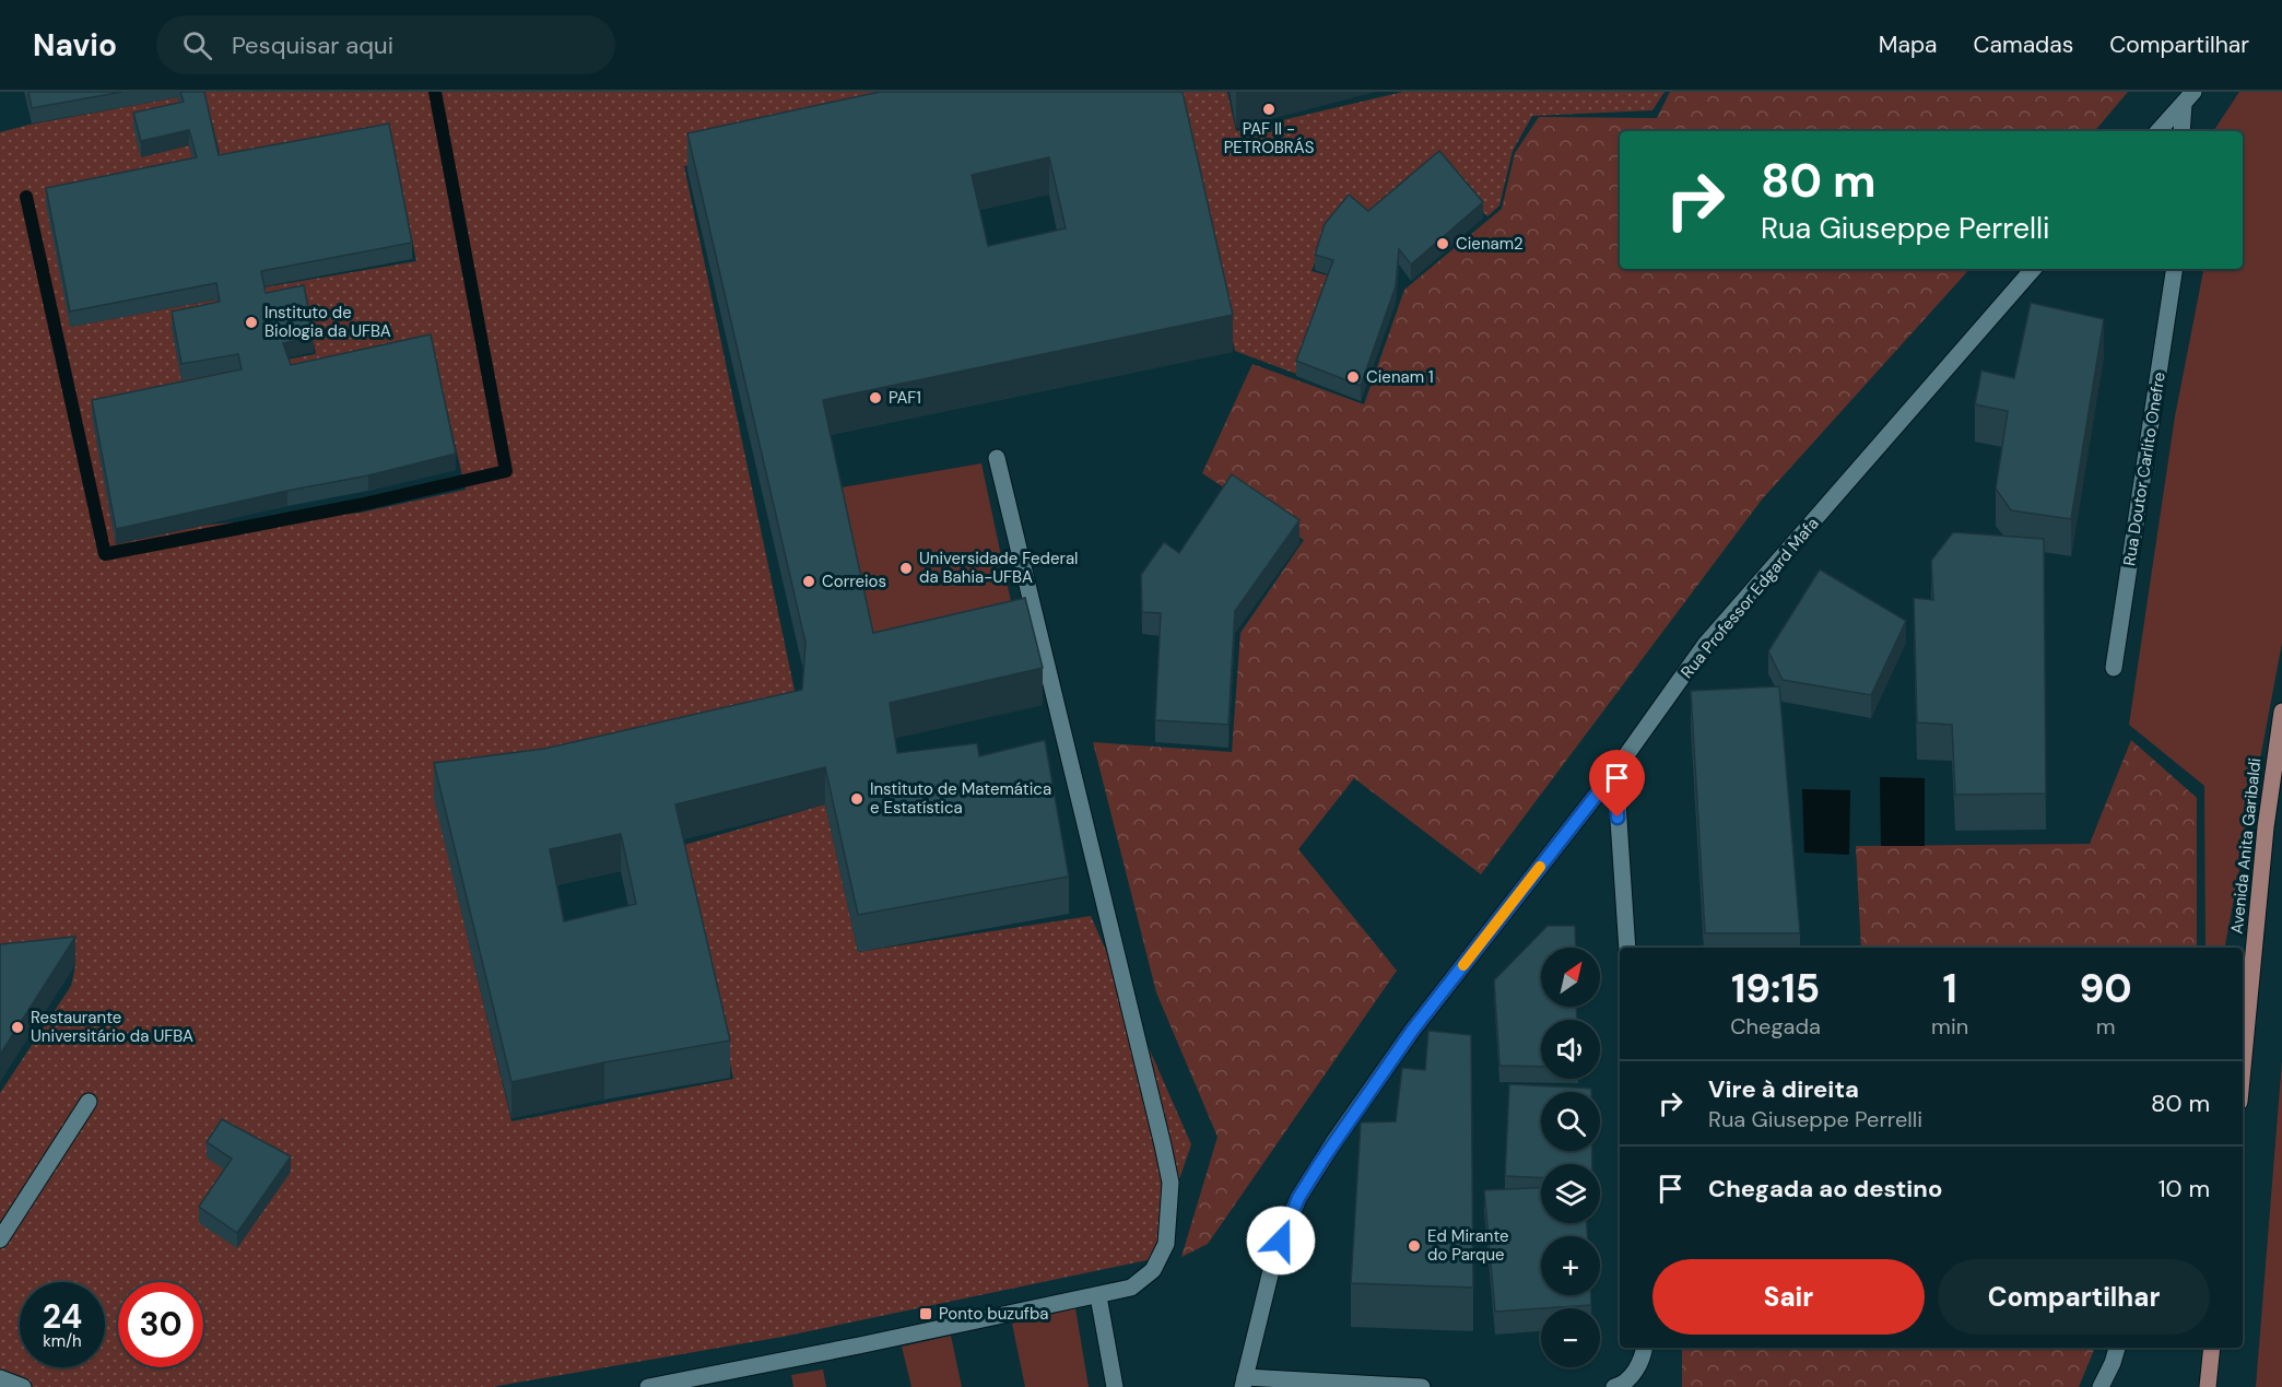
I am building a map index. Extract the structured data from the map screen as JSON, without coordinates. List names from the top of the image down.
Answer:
{
  "streets": {
    "main road": ["Avenida Anita Garibaldi"],
    "street": ["Rua Doutor Carlito Onefre", "Rua Professor Edgard Mafa"]
  },
  "places": {
    "other": [
      "PAF II - PETROBRÁS",
      "Cienam2",
      "Instituto de Biologia da UFBA",
      "Cienam 1",
      "PAF1",
      "Universidade Federal da Bahia-UFBA",
      "Correios",
      "Instituto de Matemática e Estatística",
      "Restaurante Universitário da UFBA",
      "Ed Mirante do Parque"
    ],
    "transit": ["Ponto buzufba"]
  },
  "north": "top right",
  "page": {
    "header": "Navio",
    "search": "Pesquisar aqui",
    "nav": ["Mapa", "Camadas", "Compartilhar"],
    "turn": ["80 m", "Rua Giuseppe Perrelli"],
    "map_buttons": ["+", "−"],
    "eta": [
      "19:15",
      "Chegada",
      "1",
      "min",
      "90",
      "m"
    ],
    "list": [
      {
        "name": "Vire à direita",
        "note": "Rua Giuseppe Perrelli",
        "value": "80 m"
      },
      {
        "name": "Chegada ao destino",
        "value": "10 m"
      }
    ],
    "buttons": ["Sair", "Compartilhar"],
    "speed": "24 km/h",
    "limit": "30"
  }
}
